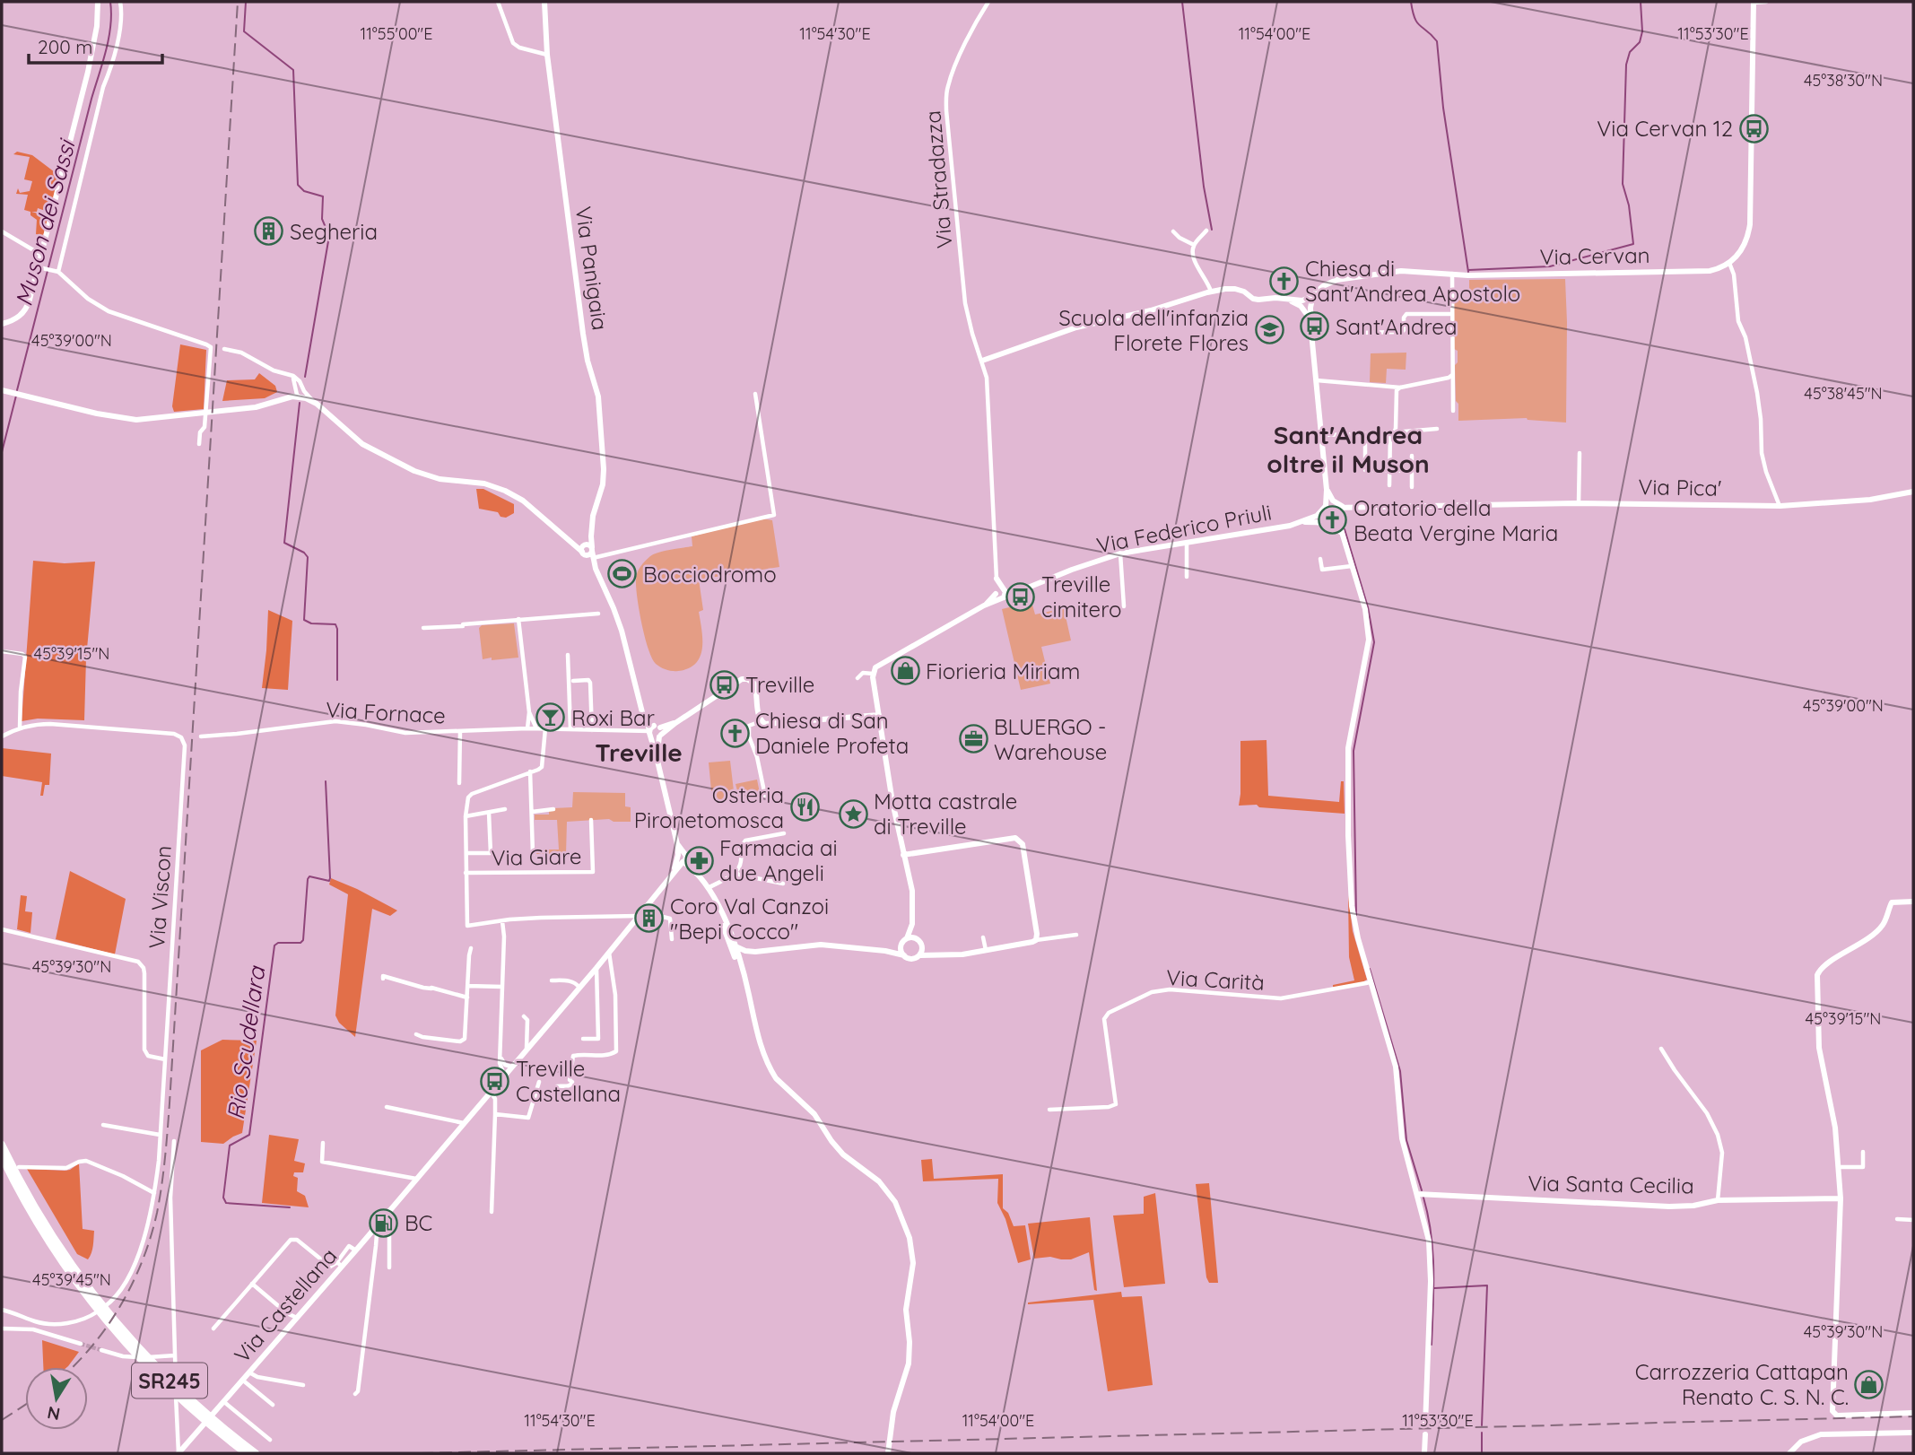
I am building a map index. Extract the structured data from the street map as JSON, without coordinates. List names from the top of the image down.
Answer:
{
  "streets": {
    "highway": ["SR245"],
    "street": [
      "Via Stradazza",
      "Via Cervan",
      "Via Panigaia",
      "Via Pica'",
      "Via Federico Priuli",
      "Via Fornace",
      "Via Giare",
      "Via Viscon",
      "Via Carità",
      "Via Santa Cecilia",
      "Via Castellana"
    ]
  },
  "crossings": [
    ["Via Pica'", "Via Federico Priuli"]
  ],
  "districts": ["Sant'Andrea oltre il Muson", "Treville"],
  "water": ["Muson dei Sassi", "Rio Scudellara"],
  "places": {
    "bus stop": [
      "Via Cervan 12",
      "Sant'Andrea",
      "Treville cimitero",
      "Treville",
      "Treville Castellana"
    ],
    "building": ["Segheria", "Coro Val Canzoi \"Bepi Cocco\""],
    "church": ["Chiesa di Sant'Andrea Apostolo", "Oratorio della Beata Vergine Maria", "Chiesa di San Daniele Profeta"],
    "school or university": ["Scuola dell'infanzia Florete Flores"],
    "sports": ["Bocciodromo"],
    "shop": ["Fiorieria Miriam", "Carrozzeria Cattapan Renato C. S. N. C."],
    "bar": ["Roxi Bar"],
    "office": ["BLUERGO - Warehouse"],
    "restaurant": ["Osteria Pironetomosca"],
    "place": ["Motta castrale di Treville"],
    "pharmacy": ["Farmacia ai due Angeli"],
    "fuel station": ["BC"]
  },
  "scale_bar": "200 m",
  "north": "bottom",
  "coordinates": [
    "11°55'00\"E",
    "11°54'00\"E",
    "11°53'30\"E",
    "11°54'30\"E",
    "45°38'30\"N",
    "45°39'00\"N",
    "45°38'45\"N",
    "45°39'15\"N",
    "45°39'30\"N",
    "45°39'45\"N"
  ]
}
